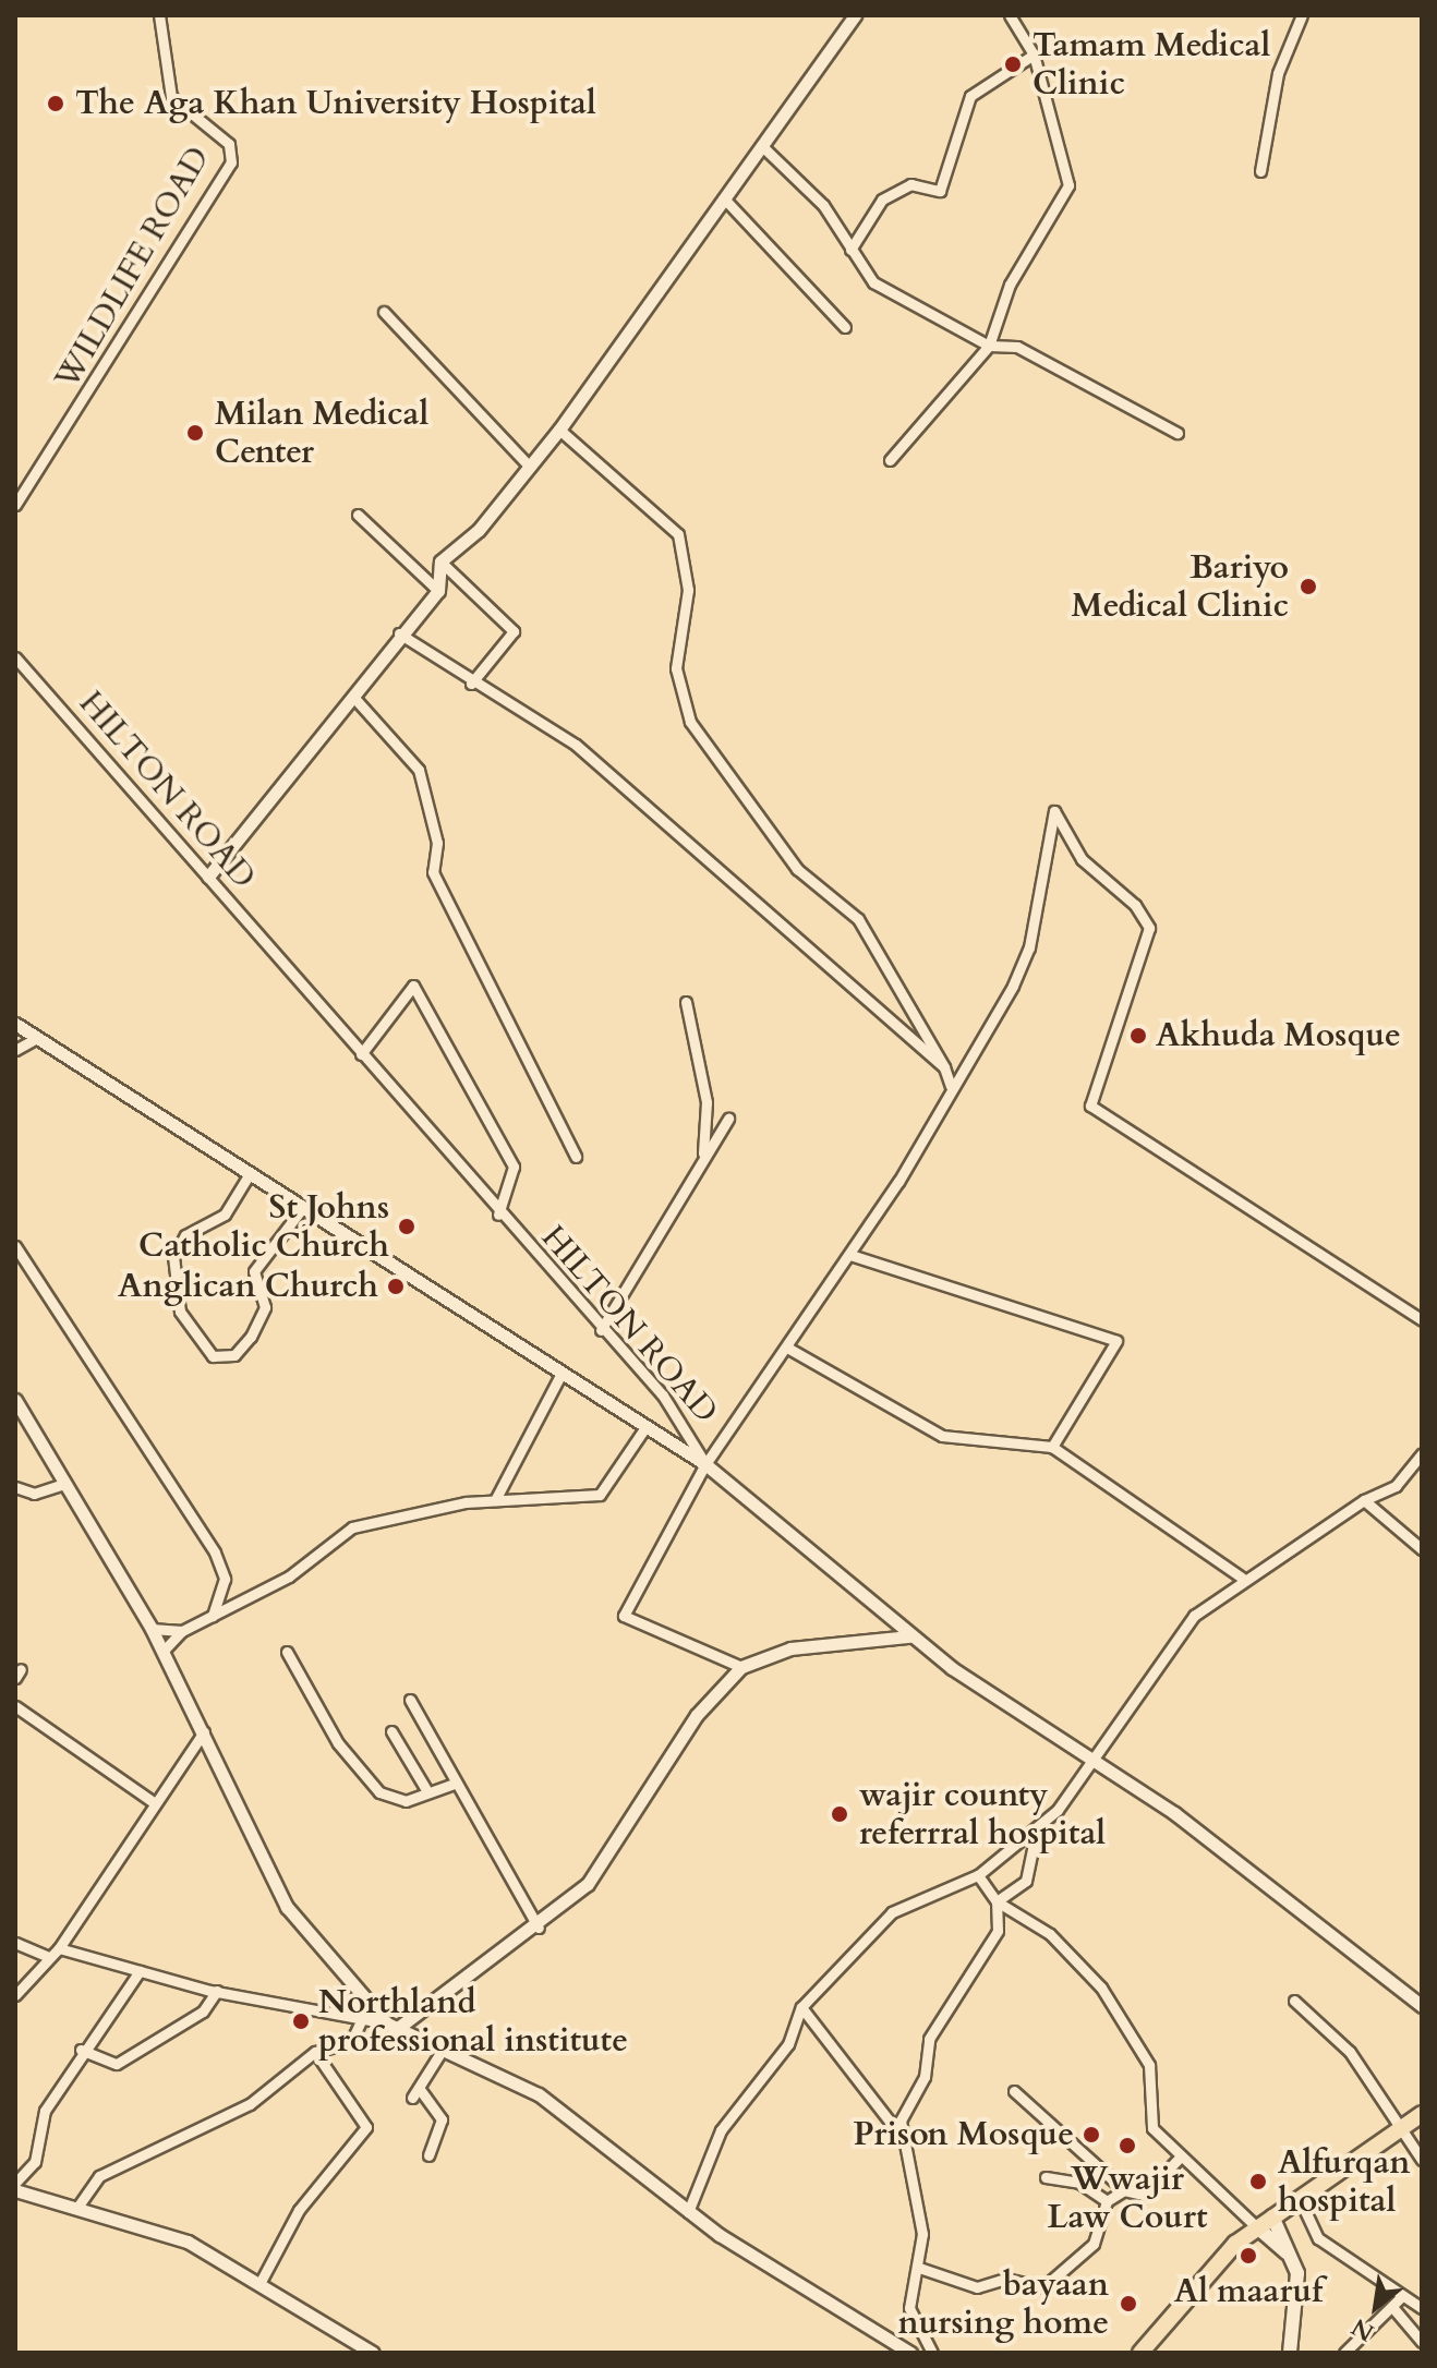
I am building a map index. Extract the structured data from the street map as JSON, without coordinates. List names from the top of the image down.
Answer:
{
  "streets": {
    "street": ["WILDLIFE ROAD", "HILTON ROAD"]
  },
  "places": [
    "Tamam Medical Clinic",
    "The Aga Khan University Hospital",
    "Milan Medical Center",
    "Bariyo Medical Clinic",
    "Akhuda Mosque",
    "St Johns Catholic Church",
    "Anglican Church",
    "wajir county referrral hospital",
    "Northland professional institute",
    "Prison Mosque",
    "Wwajir Law Court",
    "Alfurqan hospital",
    "Al maaruf",
    "bayaan nursing home"
  ],
  "north": "bottom left"
}
